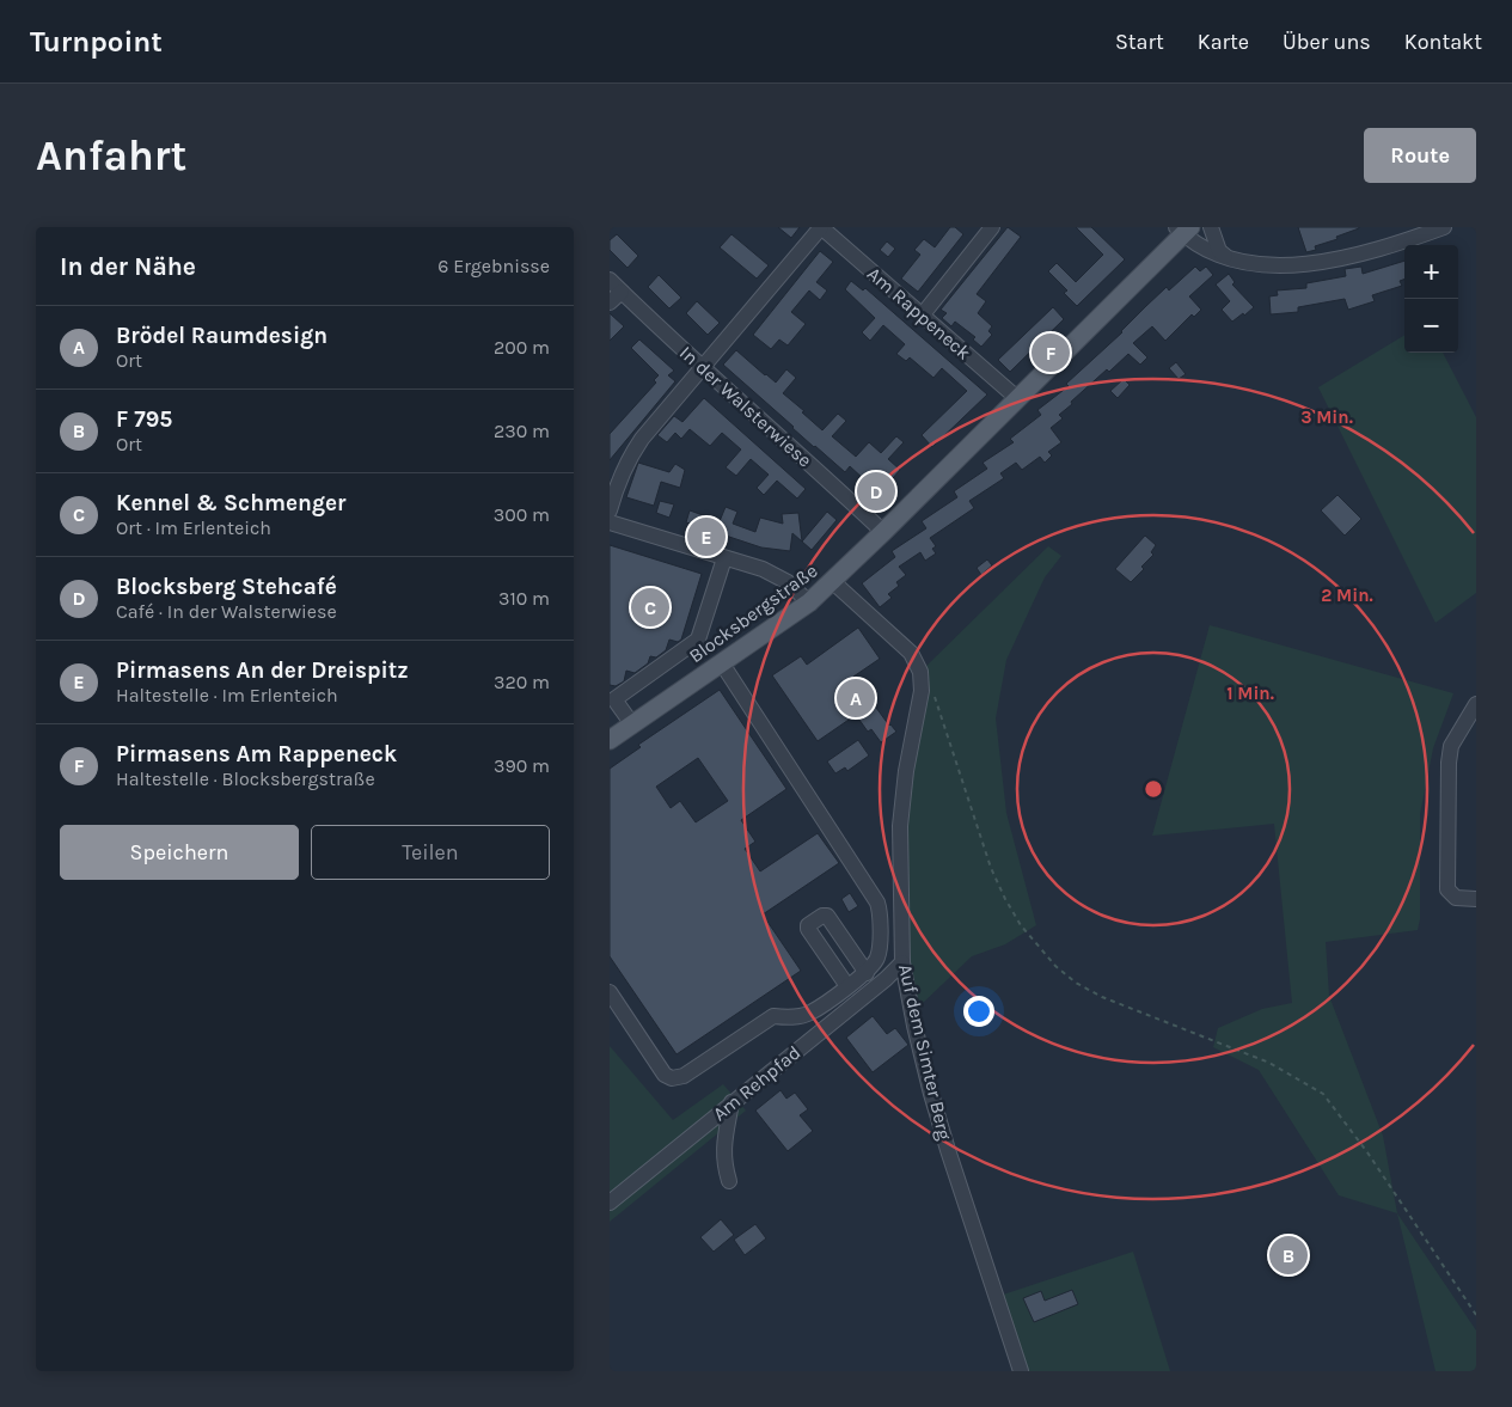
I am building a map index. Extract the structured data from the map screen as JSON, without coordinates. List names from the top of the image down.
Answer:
{
  "streets": {
    "main road": ["Blocksbergstraße"],
    "street": [
      "Am Rappeneck",
      "In der Walsterwiese",
      "Auf dem Simter Berg",
      "Am Rehpfad"
    ]
  },
  "crossings": [
    ["Am Rappeneck", "Blocksbergstraße"],
    ["In der Walsterwiese", "Blocksbergstraße"],
    ["Blocksbergstraße", "Auf dem Simter Berg"],
    ["Auf dem Simter Berg", "Am Rehpfad"]
  ],
  "page": {
    "header": "Turnpoint",
    "nav": [
      "Start",
      "Karte",
      "Über uns",
      "Kontakt"
    ],
    "buttons": [
      "Route",
      ["Speichern", "Teilen"]
    ],
    "title": "Anfahrt",
    "heading": ["In der Nähe", "6 Ergebnisse"],
    "map_buttons": ["+", "−"],
    "list": [
      {
        "mark": "A",
        "name": "Brödel Raumdesign",
        "note": "Ort",
        "value": "200 m"
      },
      {
        "mark": "B",
        "name": "F 795",
        "note": "Ort",
        "value": "230 m"
      },
      {
        "mark": "C",
        "name": "Kennel & Schmenger",
        "note": "Ort · Im Erlenteich",
        "value": "300 m"
      },
      {
        "mark": "D",
        "name": "Blocksberg Stehcafé",
        "note": "Café · In der Walsterwiese",
        "value": "310 m"
      },
      {
        "mark": "E",
        "name": "Pirmasens An der Dreispitz",
        "note": "Haltestelle · Im Erlenteich",
        "value": "320 m"
      },
      {
        "mark": "F",
        "name": "Pirmasens Am Rappeneck",
        "note": "Haltestelle · Blocksbergstraße",
        "value": "390 m"
      }
    ],
    "pins": [
      "F",
      "D",
      "E",
      "C",
      "A",
      "B"
    ]
  },
  "rings": ["3 Min.", "2 Min.", "1 Min."]
}
